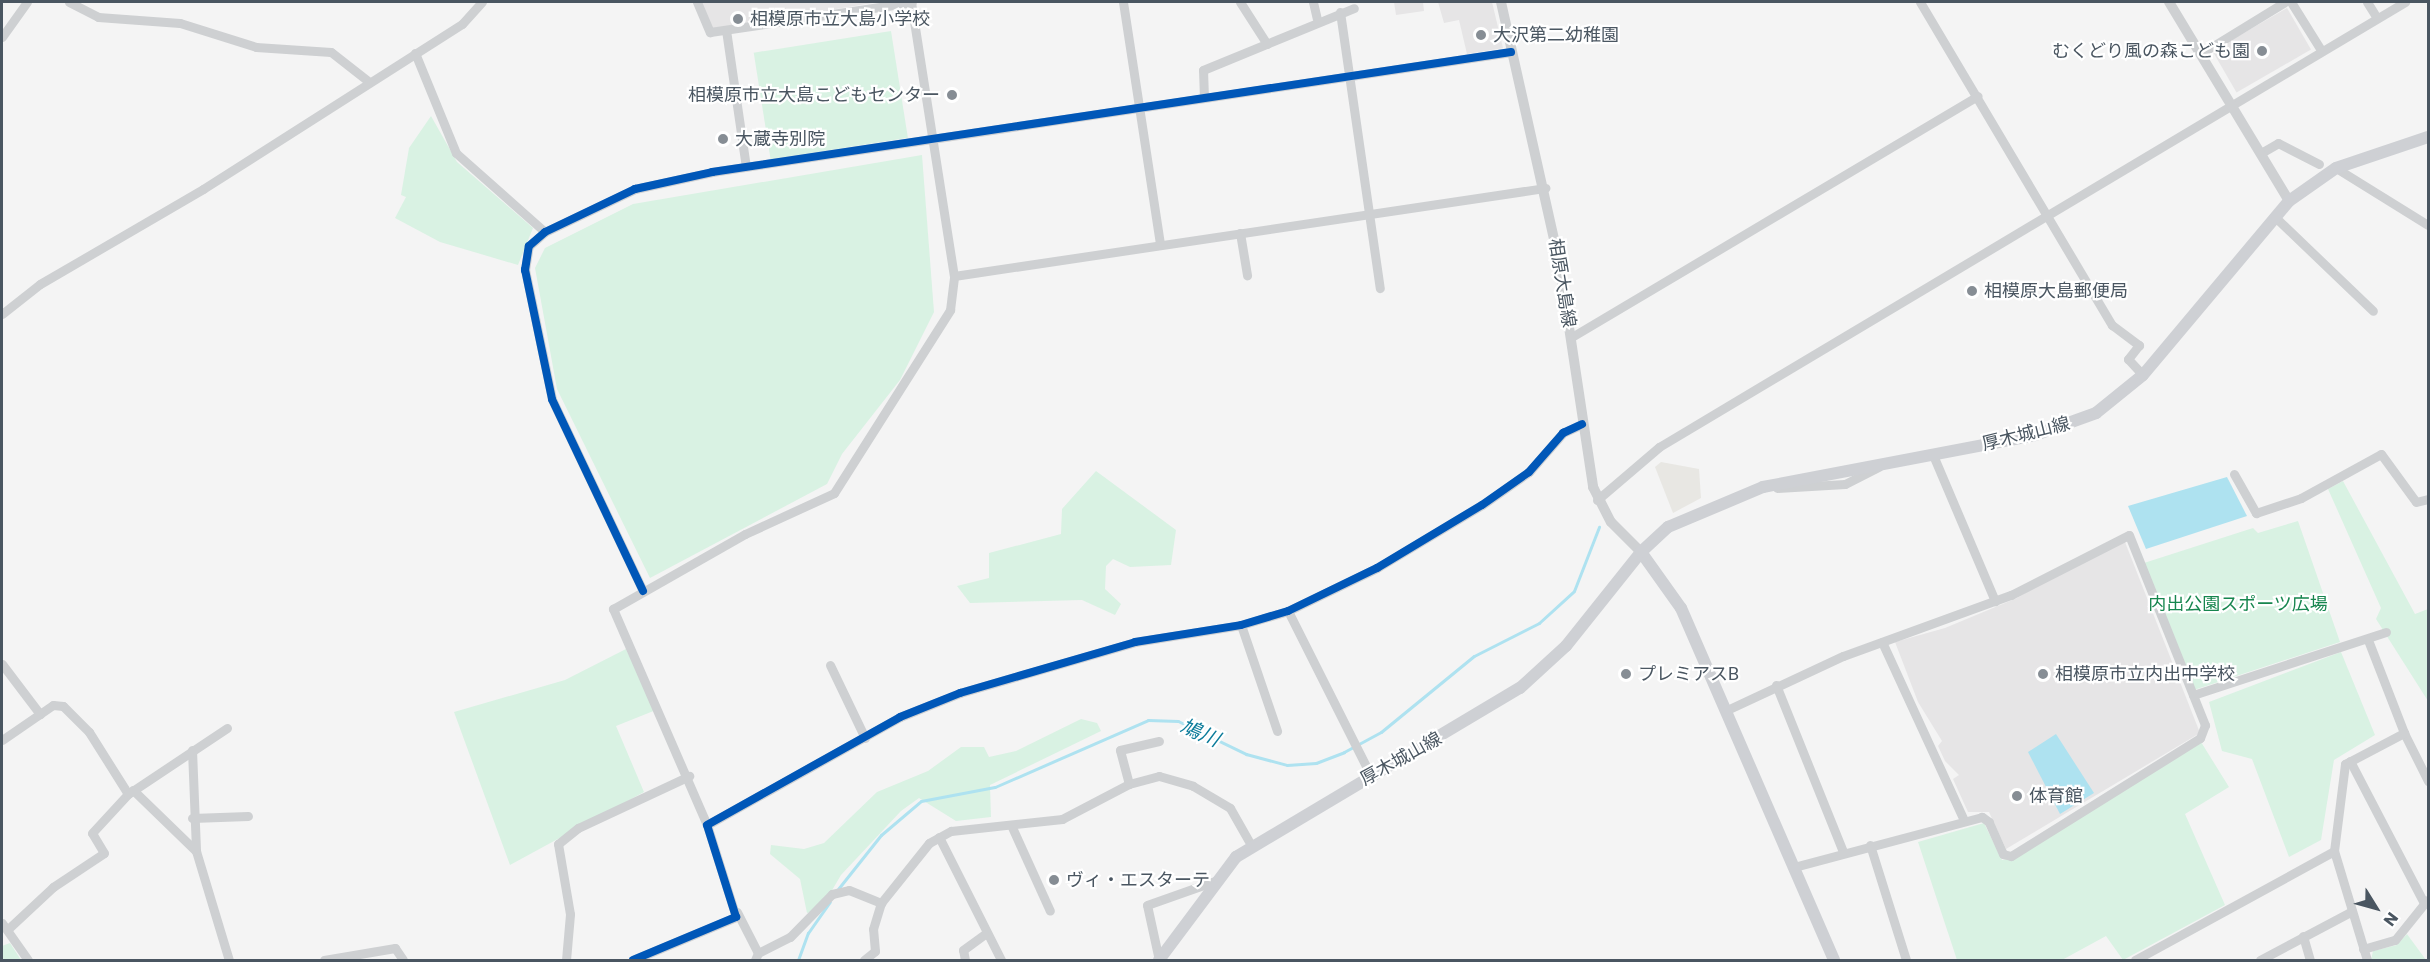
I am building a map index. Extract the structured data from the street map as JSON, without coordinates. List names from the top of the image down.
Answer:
{
  "streets": {
    "main road": ["厚木城山線"],
    "street": ["相原大島線"]
  },
  "crossings": [
    ["相原大島線", "厚木城山線"]
  ],
  "water": ["鳩川"],
  "parks": ["内出公園スポーツ広場"],
  "places": [
    "相模原市立大島小学校",
    "大沢第二幼稚園",
    "むくどり風の森こども園",
    "相模原市立大島こどもセンター",
    "大蔵寺別院",
    "相模原大島郵便局",
    "プレミアスB",
    "相模原市立内出中学校",
    "体育館",
    "ヴィ・エスターテ"
  ],
  "north": "bottom right"
}
